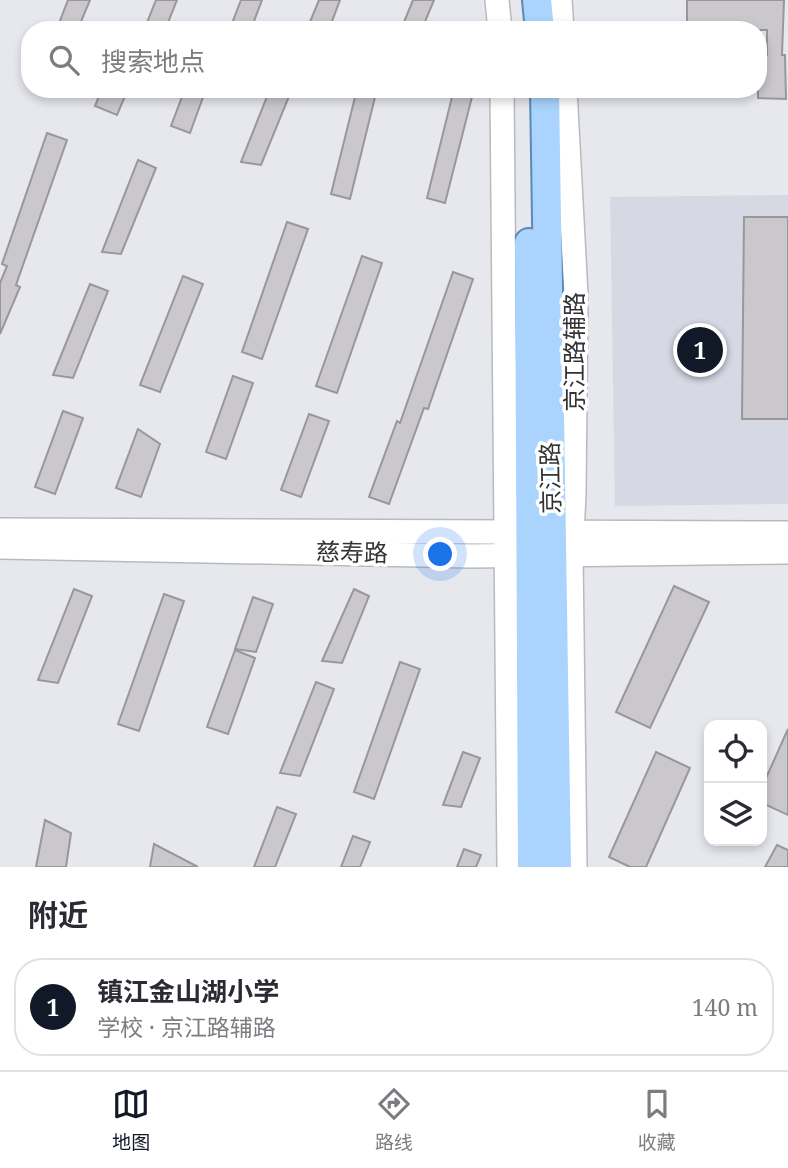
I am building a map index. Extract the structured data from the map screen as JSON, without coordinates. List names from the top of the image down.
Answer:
{
  "streets": {
    "main road": ["京江路"],
    "street": ["京江路辅路", "慈寿路"]
  },
  "crossings": [
    ["京江路辅路", "京江路"],
    ["京江路辅路", "慈寿路"],
    ["京江路", "慈寿路"]
  ],
  "page": {
    "search": "搜索地点",
    "pins": "1",
    "heading": "附近",
    "list": [
      {
        "mark": "1",
        "name": "镇江金山湖小学",
        "note": "学校 · 京江路辅路",
        "value": "140 m"
      }
    ],
    "nav": ["地图", "路线", "收藏"]
  }
}
